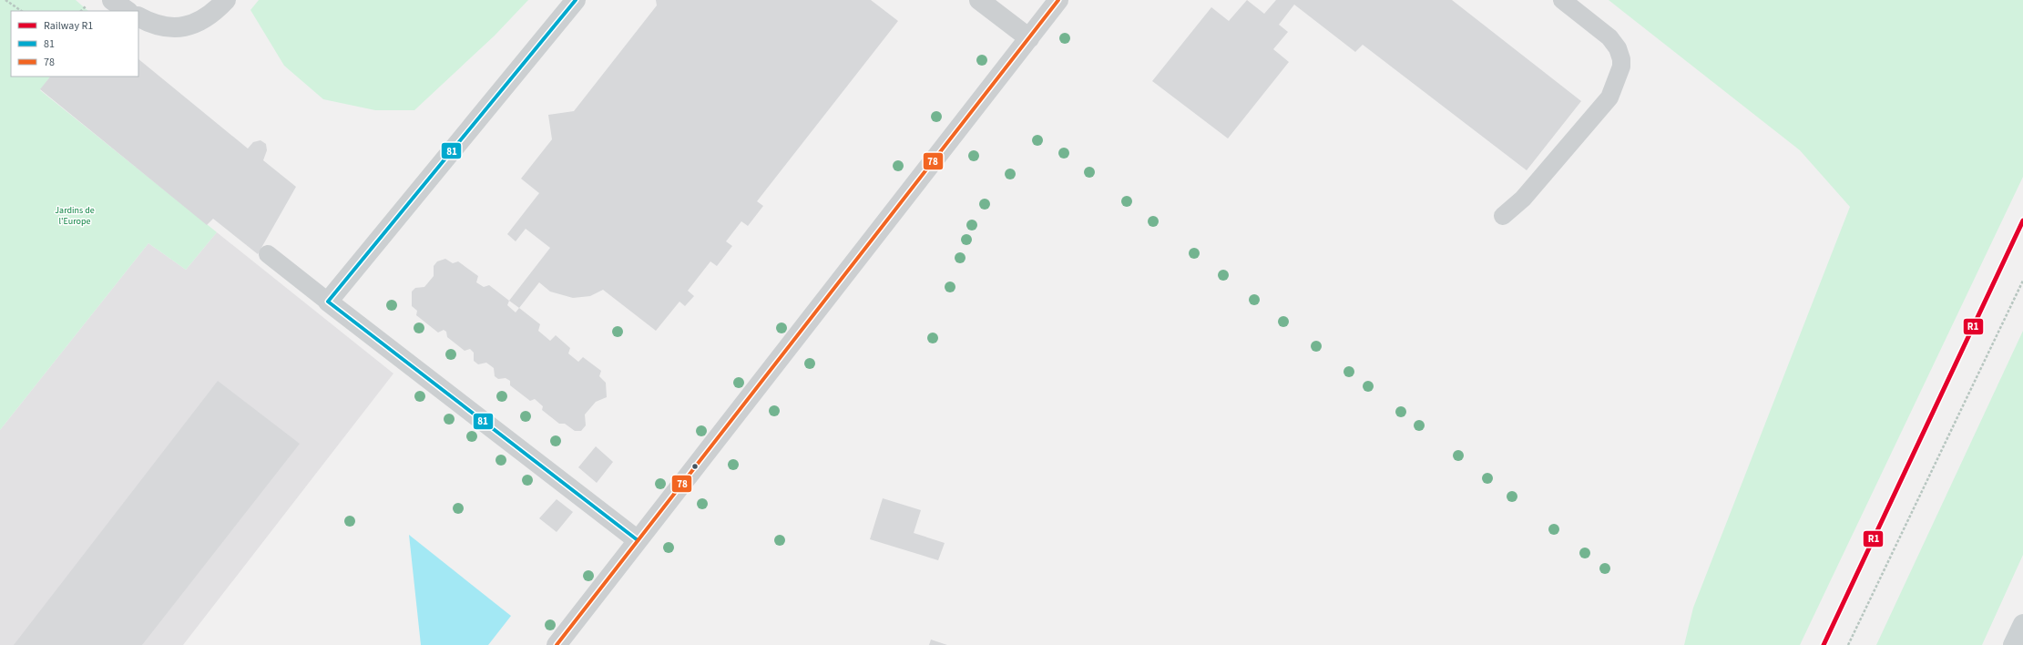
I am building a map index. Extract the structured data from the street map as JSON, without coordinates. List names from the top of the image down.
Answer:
{
  "parks": ["Jardins de l'Europe"],
  "lines": ["transit line 81", "transit line 78", "rail line R1"],
  "legend": ["Railway R1", "81", "78"]
}
